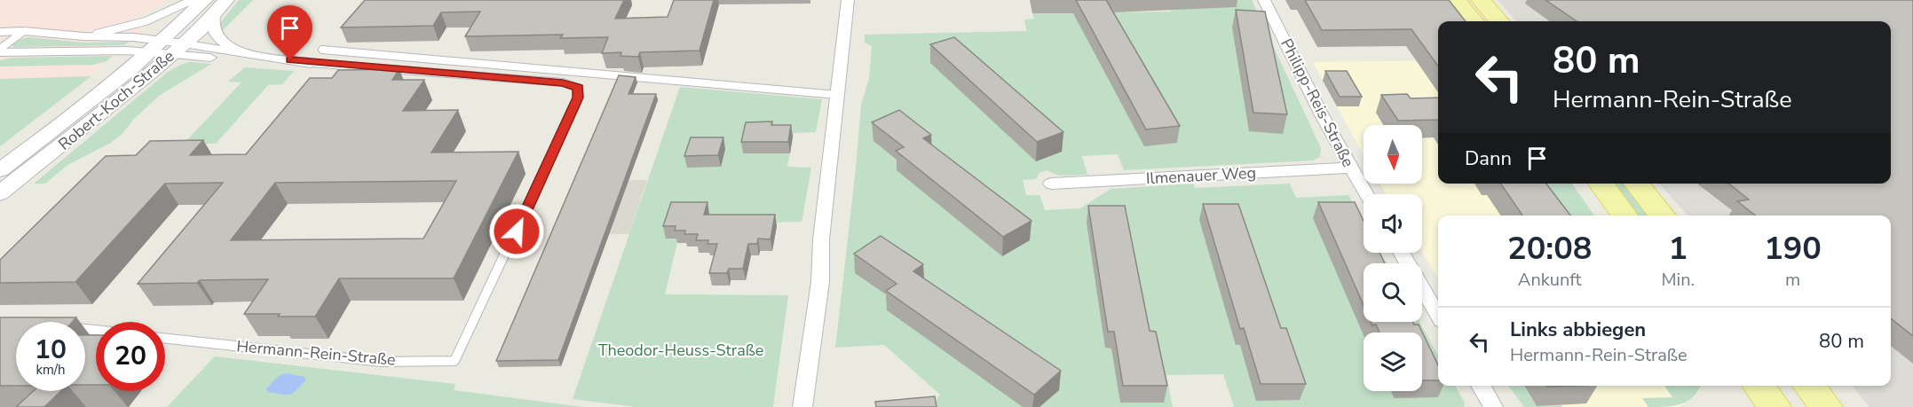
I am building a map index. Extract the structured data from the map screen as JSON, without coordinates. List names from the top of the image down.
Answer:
{
  "streets": {
    "street": [
      "Robert-Koch-Straße",
      "Philipp-Reis-Straße",
      "Ilmenauer Weg",
      "Hermann-Rein-Straße"
    ]
  },
  "crossings": [
    ["Robert-Koch-Straße", "Hermann-Rein-Straße"],
    ["Philipp-Reis-Straße", "Ilmenauer Weg"]
  ],
  "parks": ["Theodor-Heuss-Straße"],
  "north": "bottom",
  "page": {
    "turn": ["80 m", "Hermann-Rein-Straße"],
    "then": "Dann",
    "eta": [
      "20:08",
      "Ankunft",
      "1",
      "Min.",
      "190",
      "m"
    ],
    "list": [
      {
        "name": "Links abbiegen",
        "note": "Hermann-Rein-Straße",
        "value": "80 m"
      }
    ],
    "speed": "10 km/h",
    "limit": "20"
  }
}
